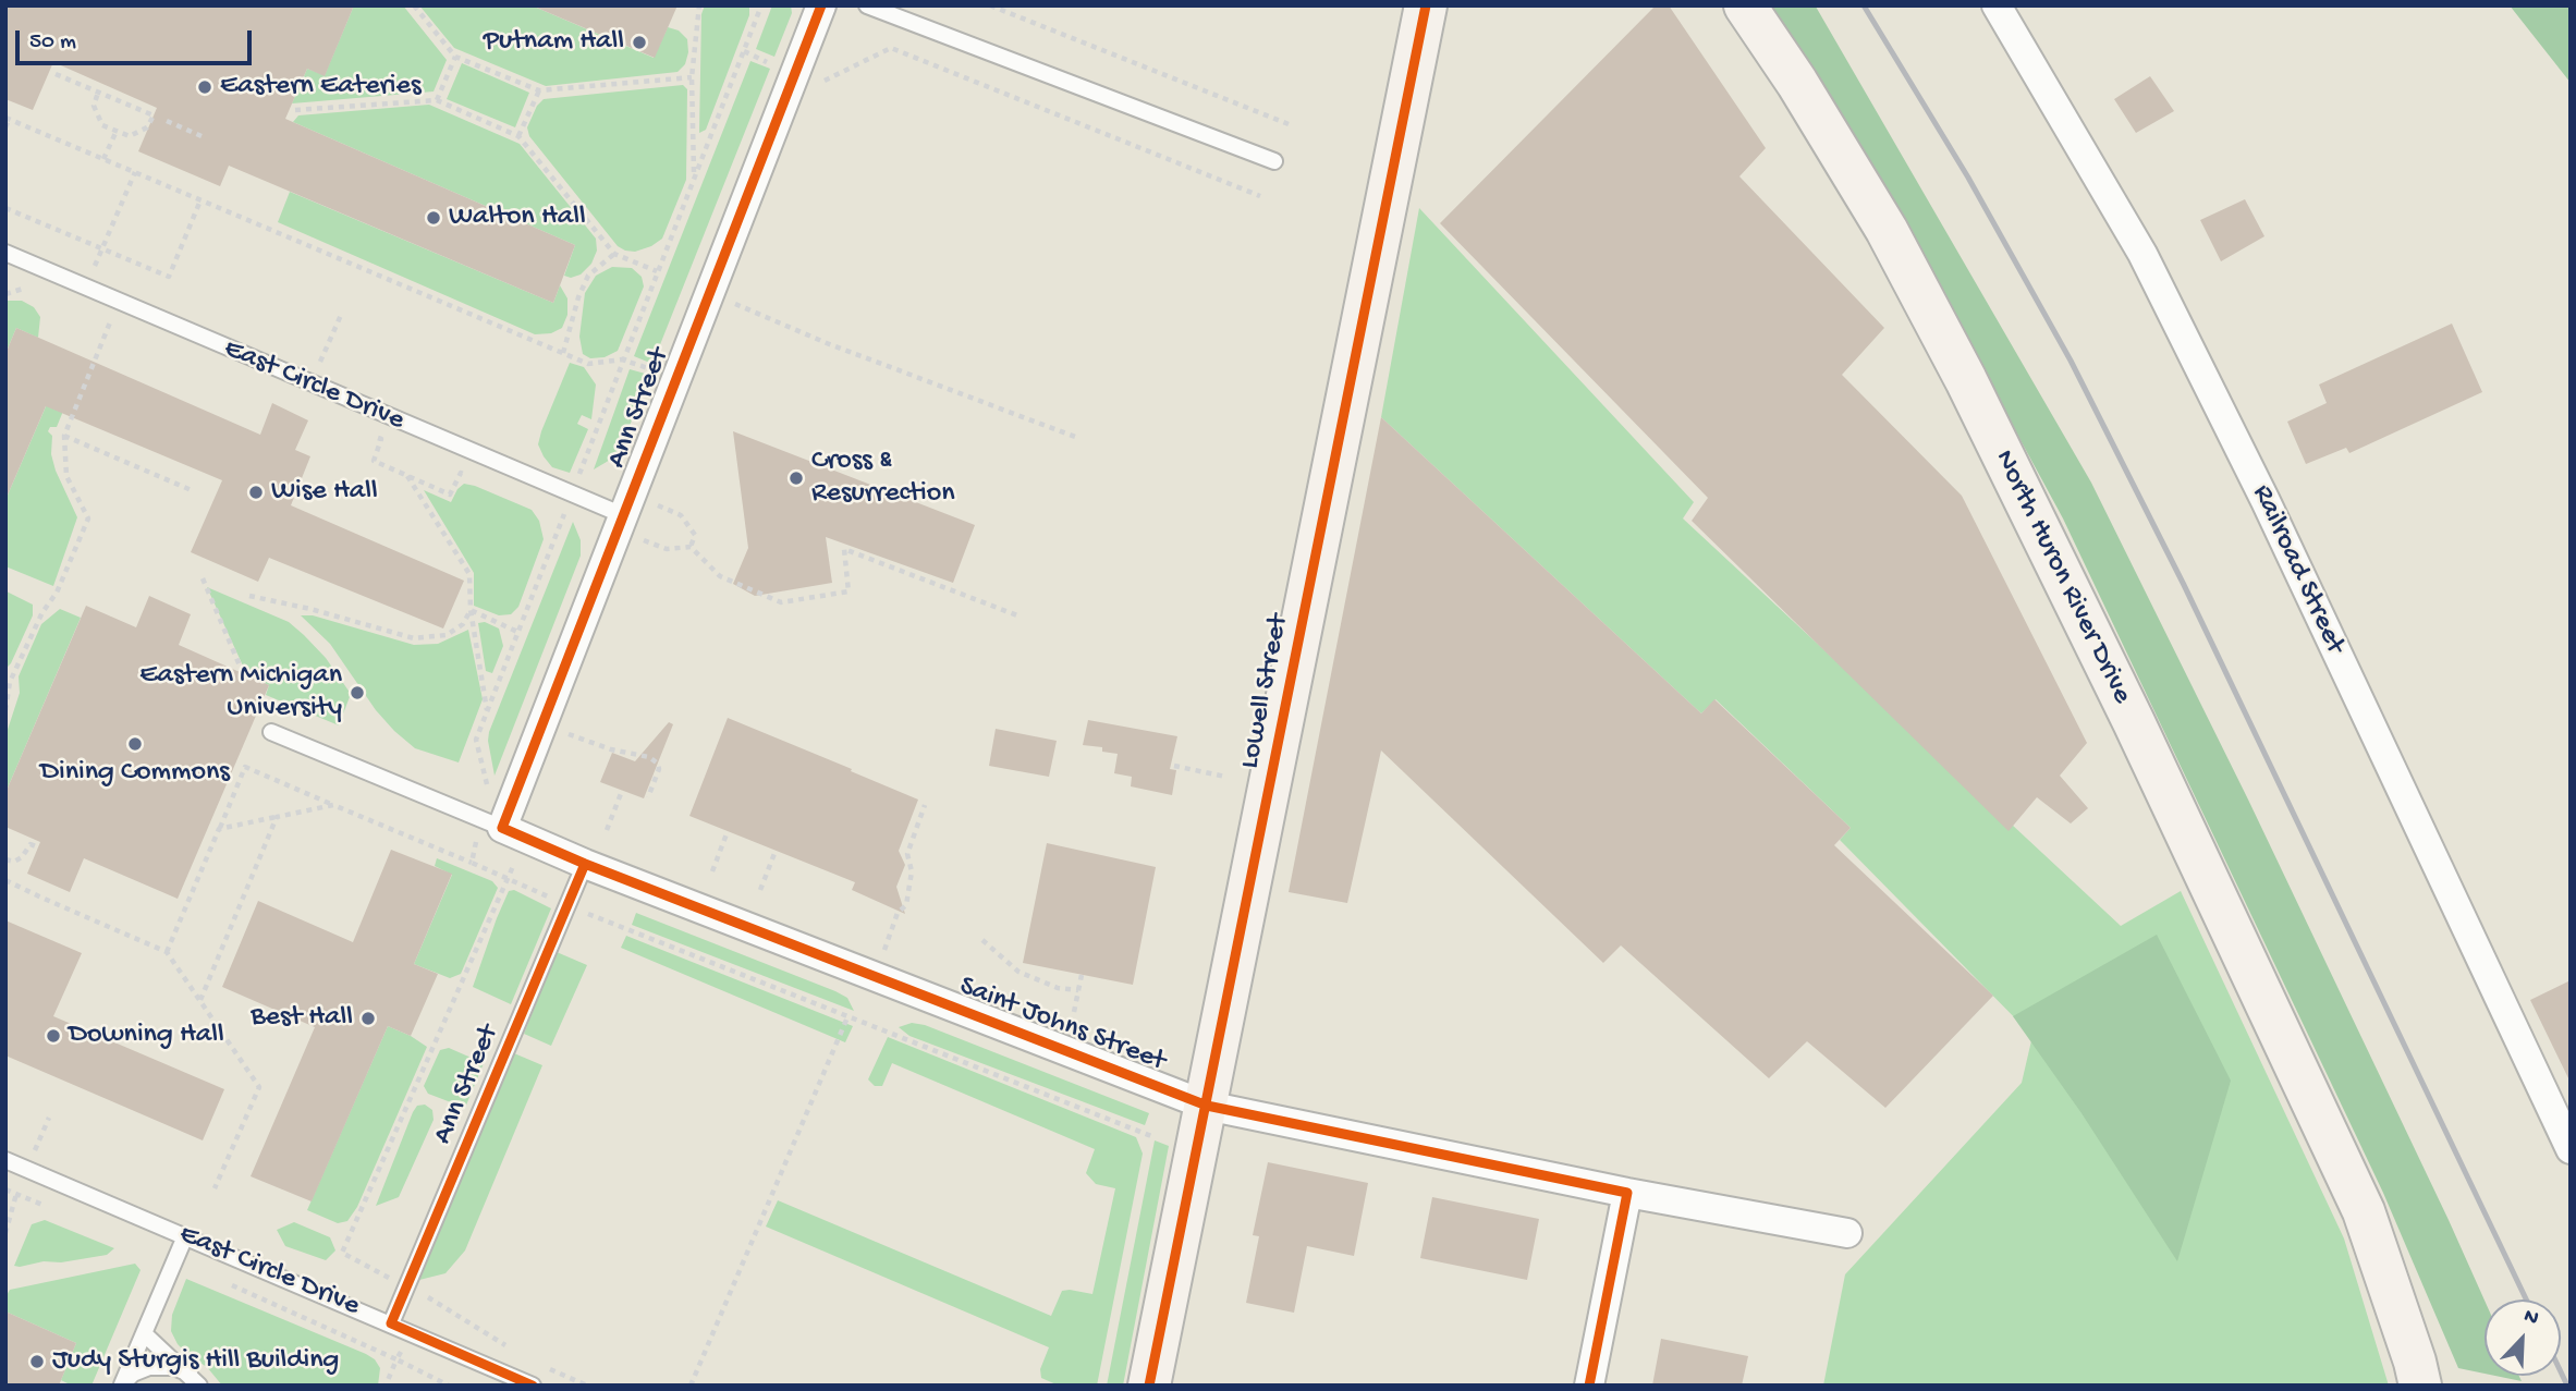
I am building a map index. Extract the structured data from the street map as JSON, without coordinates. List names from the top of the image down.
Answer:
{
  "streets": {
    "main road": ["North Huron River Drive", "Lowell Street"],
    "street": ["Ann Street", "Railroad Street", "Saint Johns Street"],
    "lane": ["East Circle Drive"]
  },
  "crossings": [
    ["East Circle Drive", "Ann Street"],
    ["Ann Street", "Saint Johns Street"],
    ["Lowell Street", "Saint Johns Street"]
  ],
  "places": [
    "Putnam Hall",
    "Eastern Eateries",
    "Walton Hall",
    "Cross & Resurrection",
    "Wise Hall",
    "Eastern Michigan University",
    "Dining Commons",
    "Best Hall",
    "Downing Hall",
    "Judy Sturgis Hill Building"
  ],
  "scale_bar": "50 m",
  "north": "top right"
}
